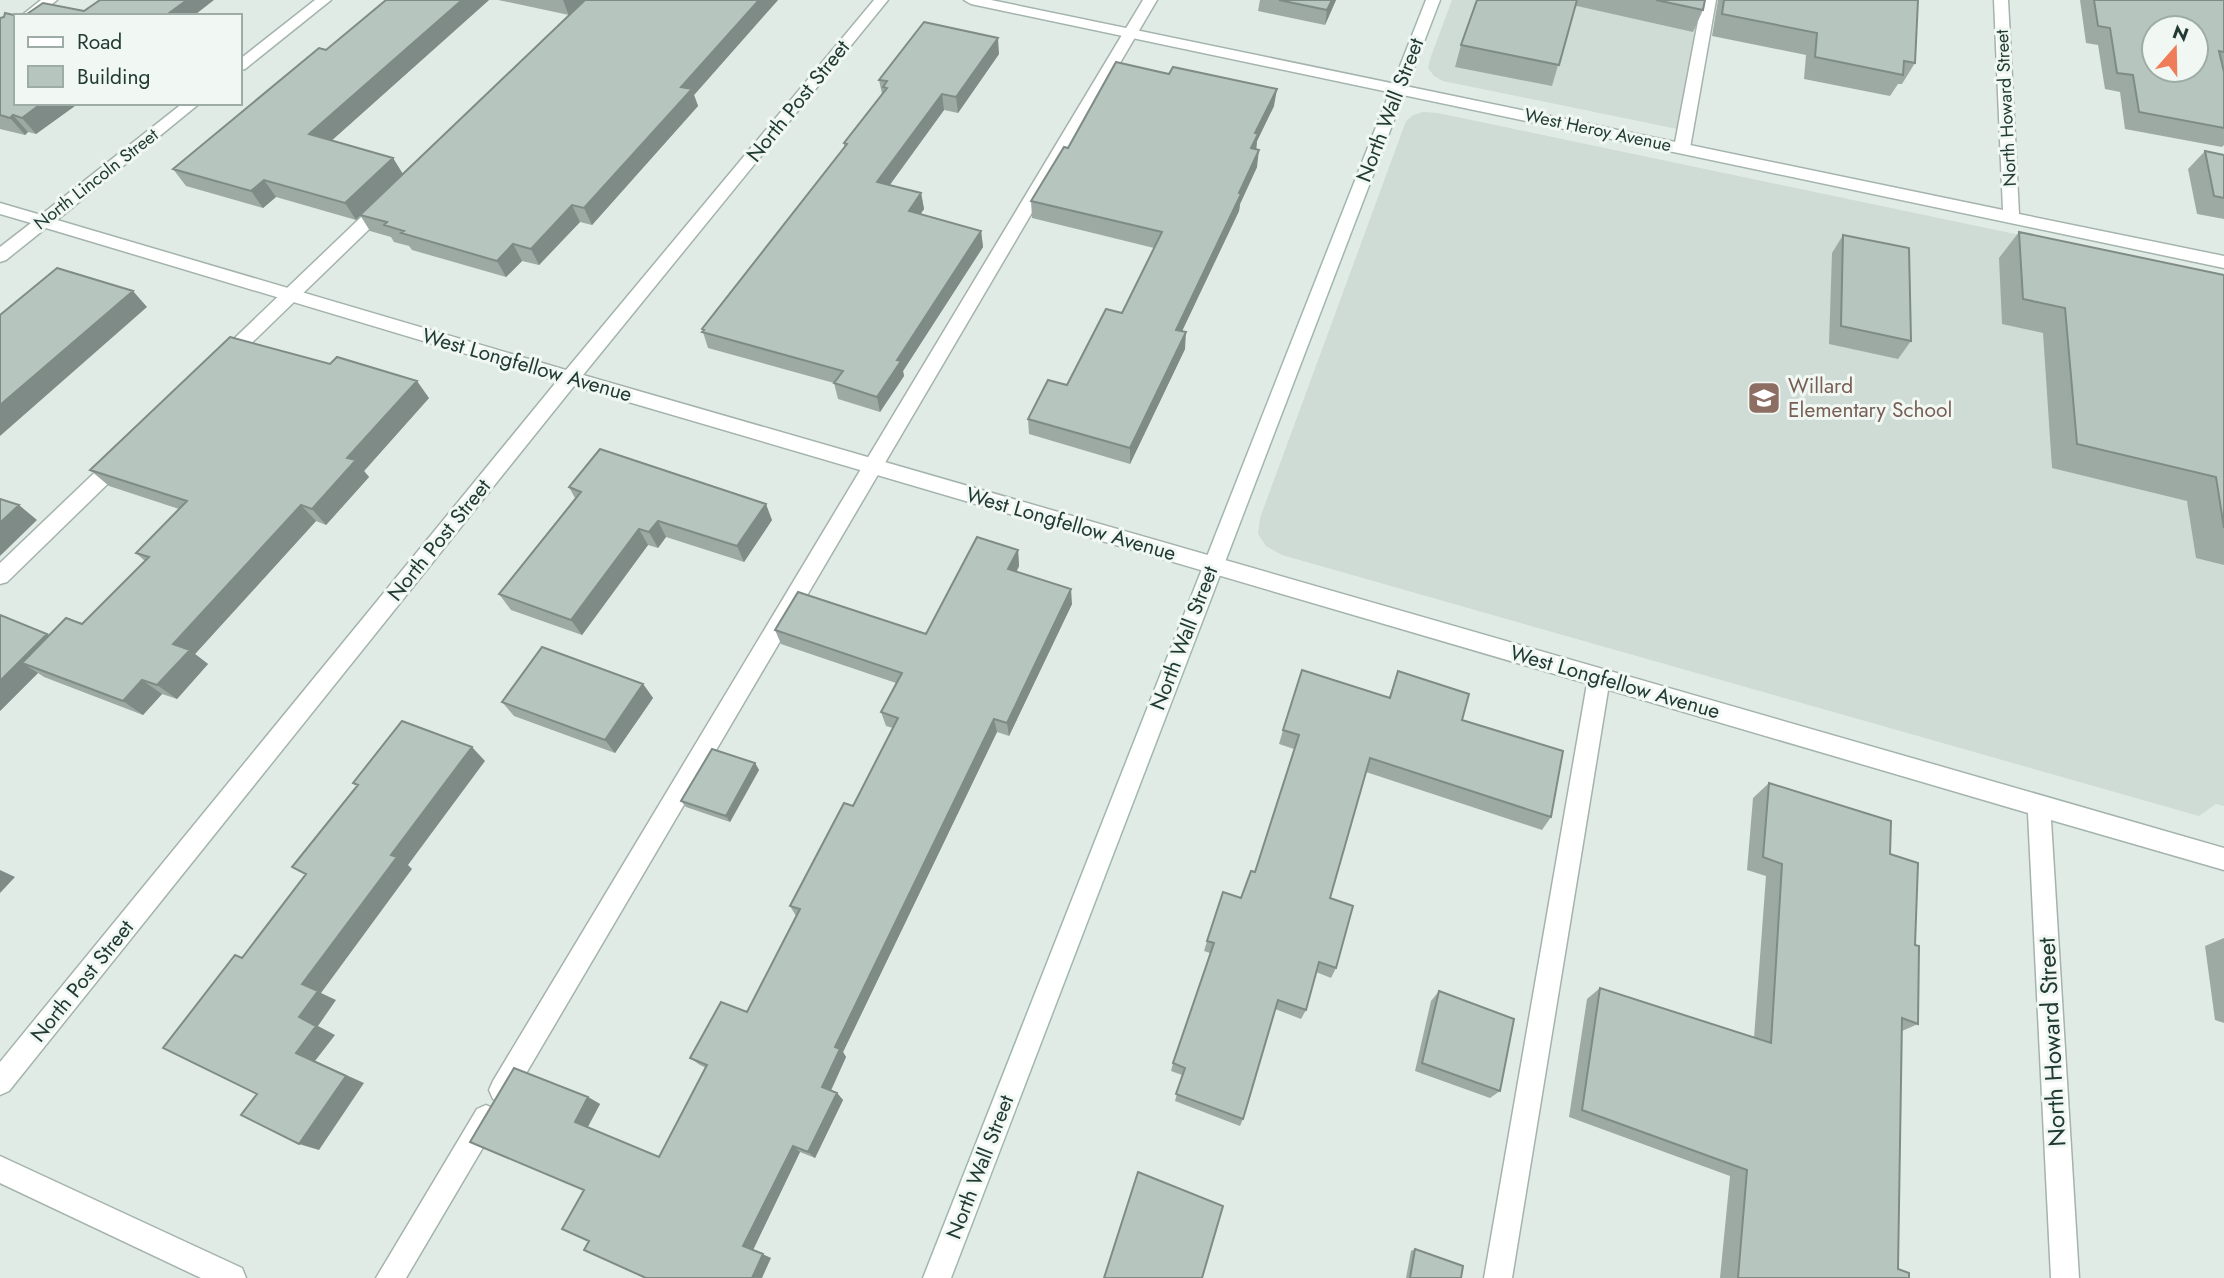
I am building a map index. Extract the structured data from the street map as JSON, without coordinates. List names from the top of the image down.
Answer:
{
  "streets": {
    "street": [
      "North Post Street",
      "North Howard Street",
      "North Wall Street",
      "West Heroy Avenue",
      "North Lincoln Street",
      "West Longfellow Avenue"
    ]
  },
  "crossings": [
    ["North Post Street", "West Longfellow Avenue"],
    ["North Howard Street", "West Heroy Avenue"],
    ["North Howard Street", "West Longfellow Avenue"],
    ["North Wall Street", "West Heroy Avenue"],
    ["North Wall Street", "West Longfellow Avenue"],
    ["North Lincoln Street", "West Longfellow Avenue"]
  ],
  "places": {
    "school or university": ["Willard Elementary School"]
  },
  "legend": ["Road", "Building"],
  "north": "top"
}
